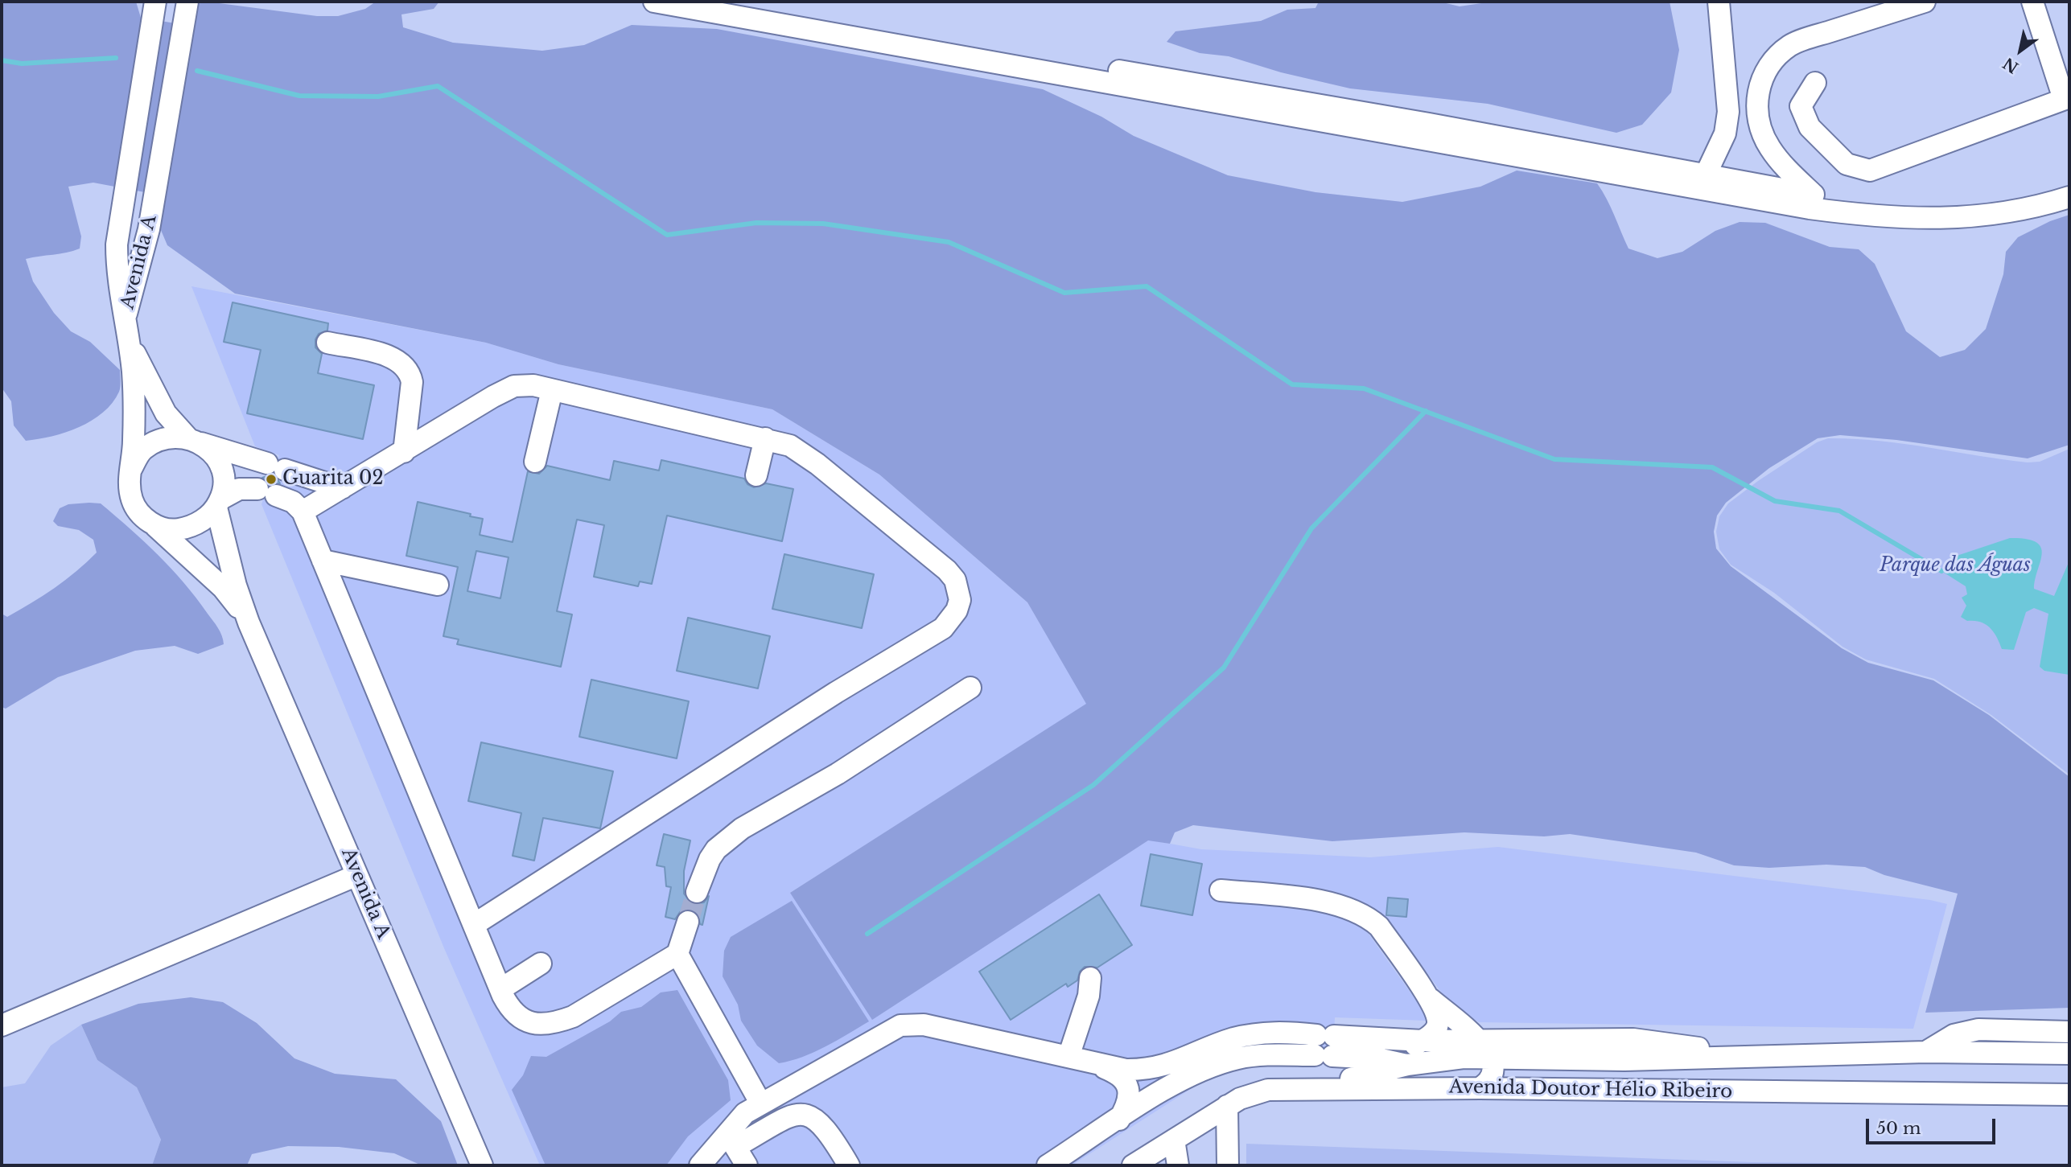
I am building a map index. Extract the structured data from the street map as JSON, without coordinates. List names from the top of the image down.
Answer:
{
  "streets": {
    "street": ["Avenida A", "Avenida Doutor Hélio Ribeiro"]
  },
  "parks": ["Parque das Águas"],
  "places": ["Guarita 02"],
  "scale_bar": "50 m",
  "north": "bottom left"
}
